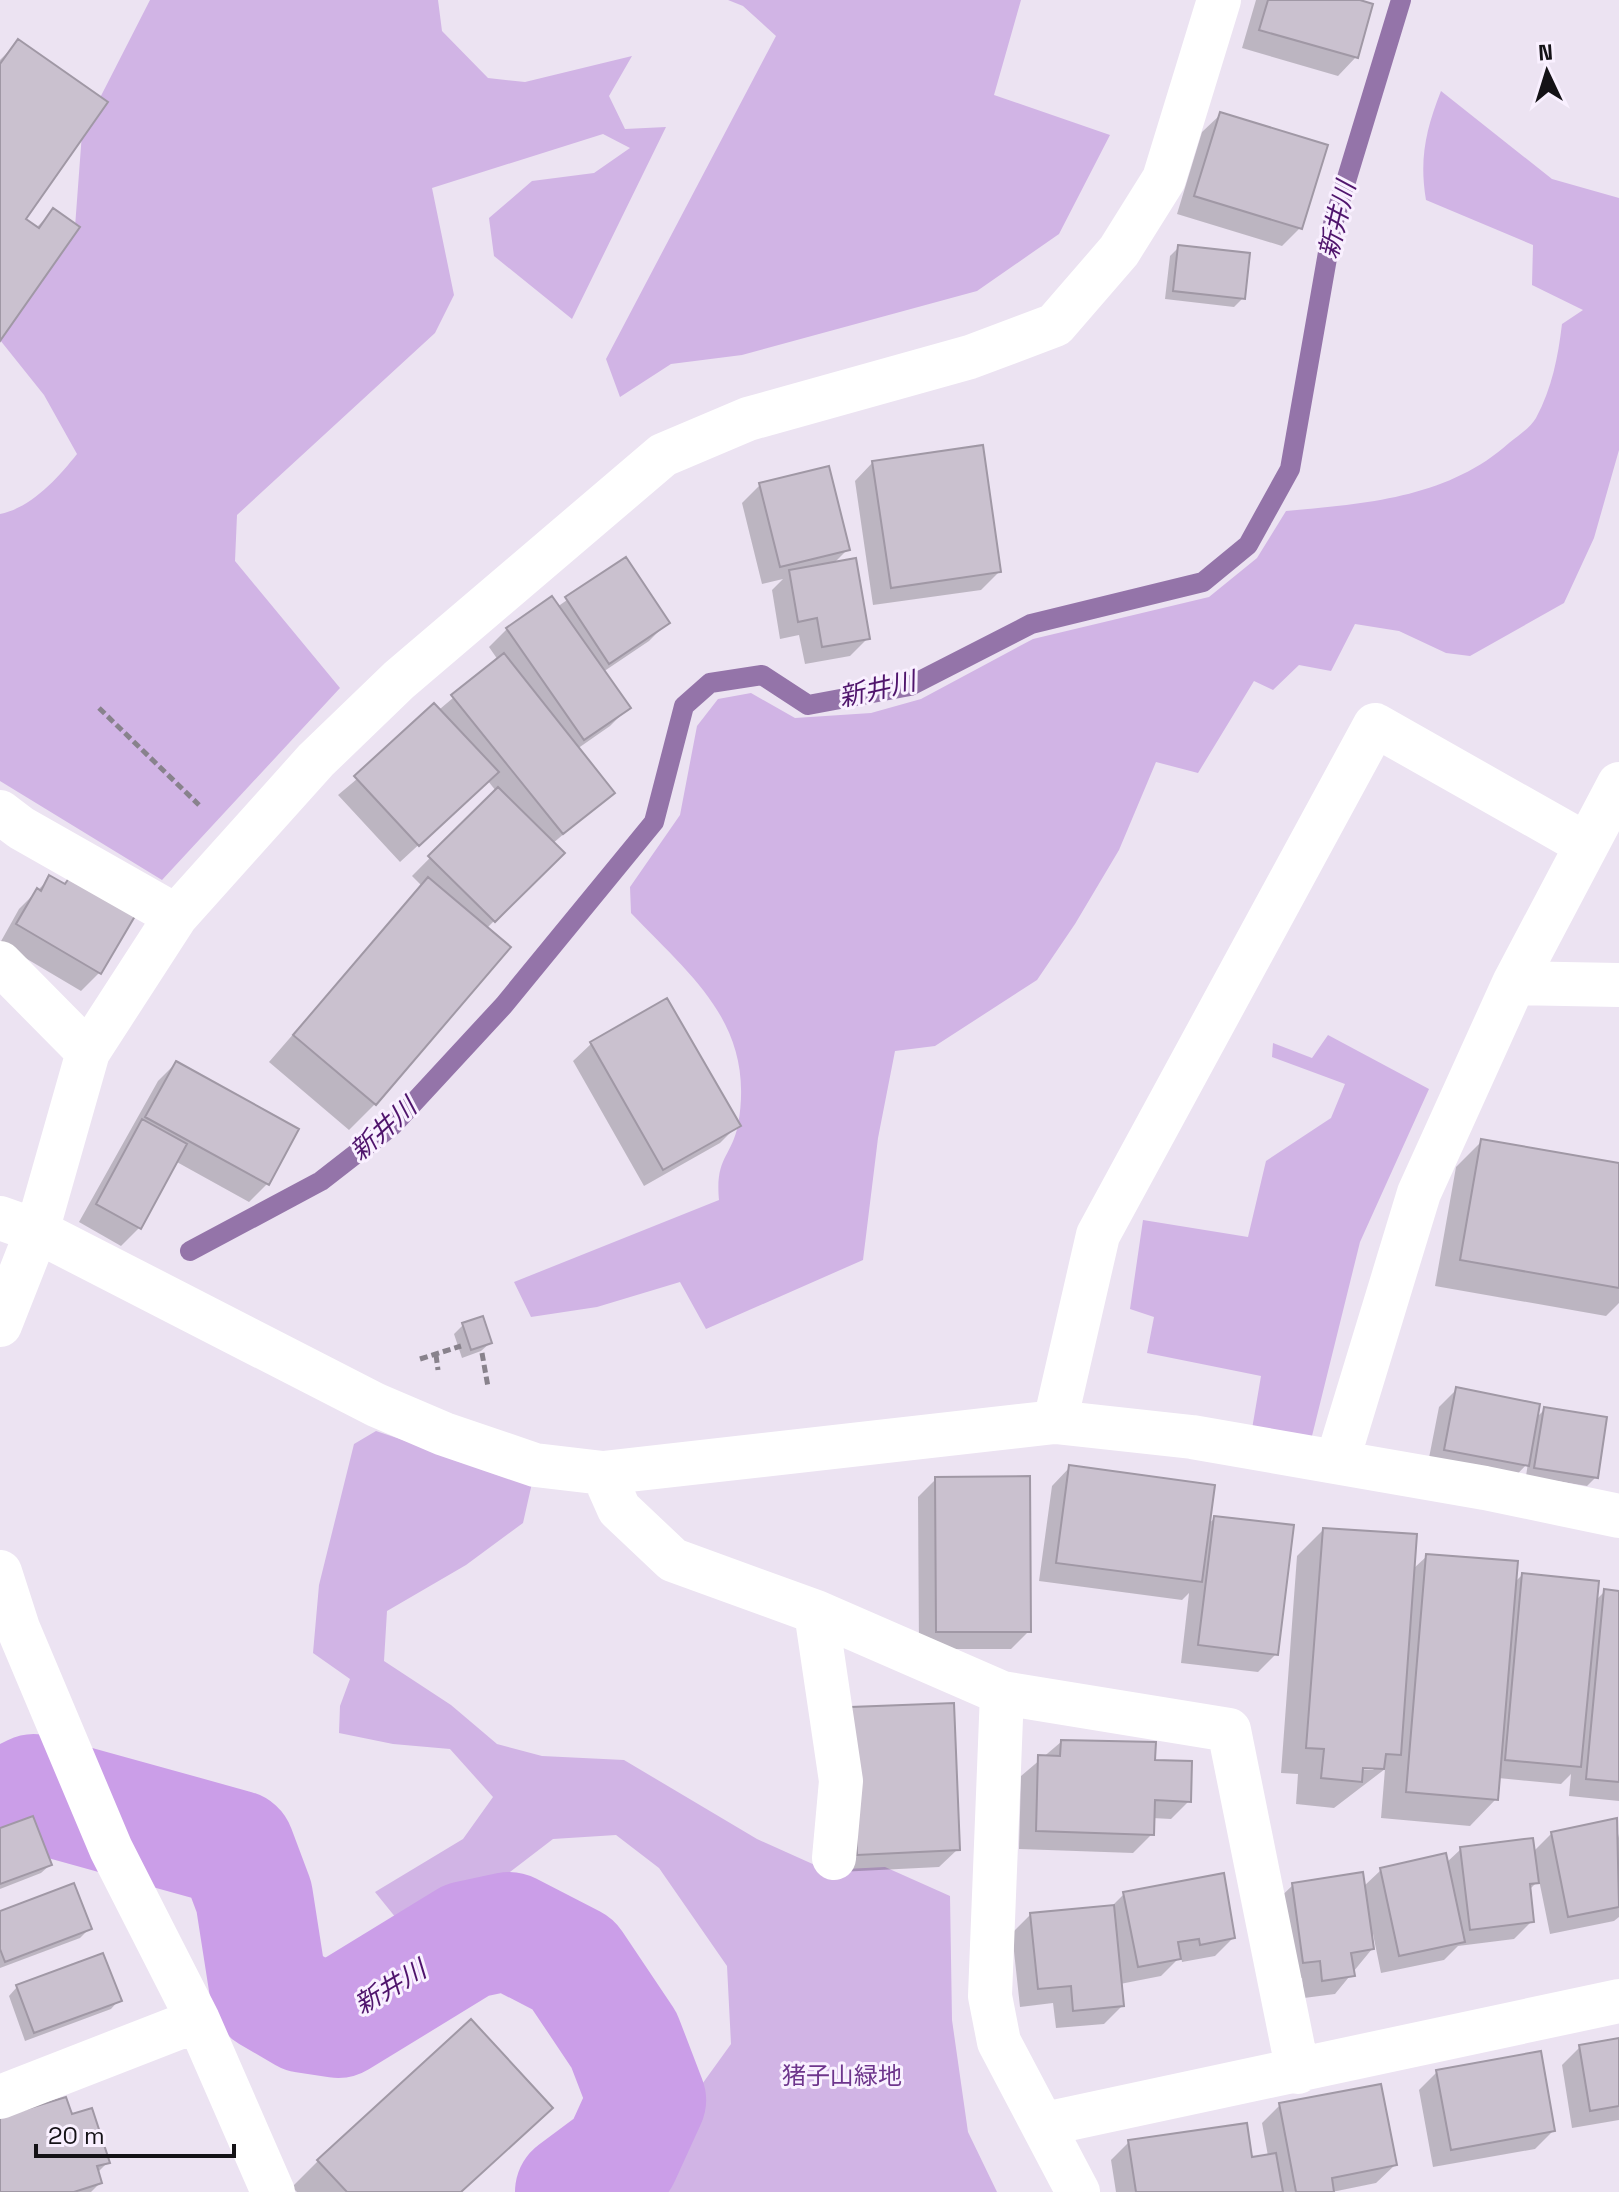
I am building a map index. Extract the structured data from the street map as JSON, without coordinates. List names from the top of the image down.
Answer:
{
  "water": ["新井川"],
  "parks": ["猪子山緑地"],
  "scale_bar": "20 m",
  "north": "top"
}
